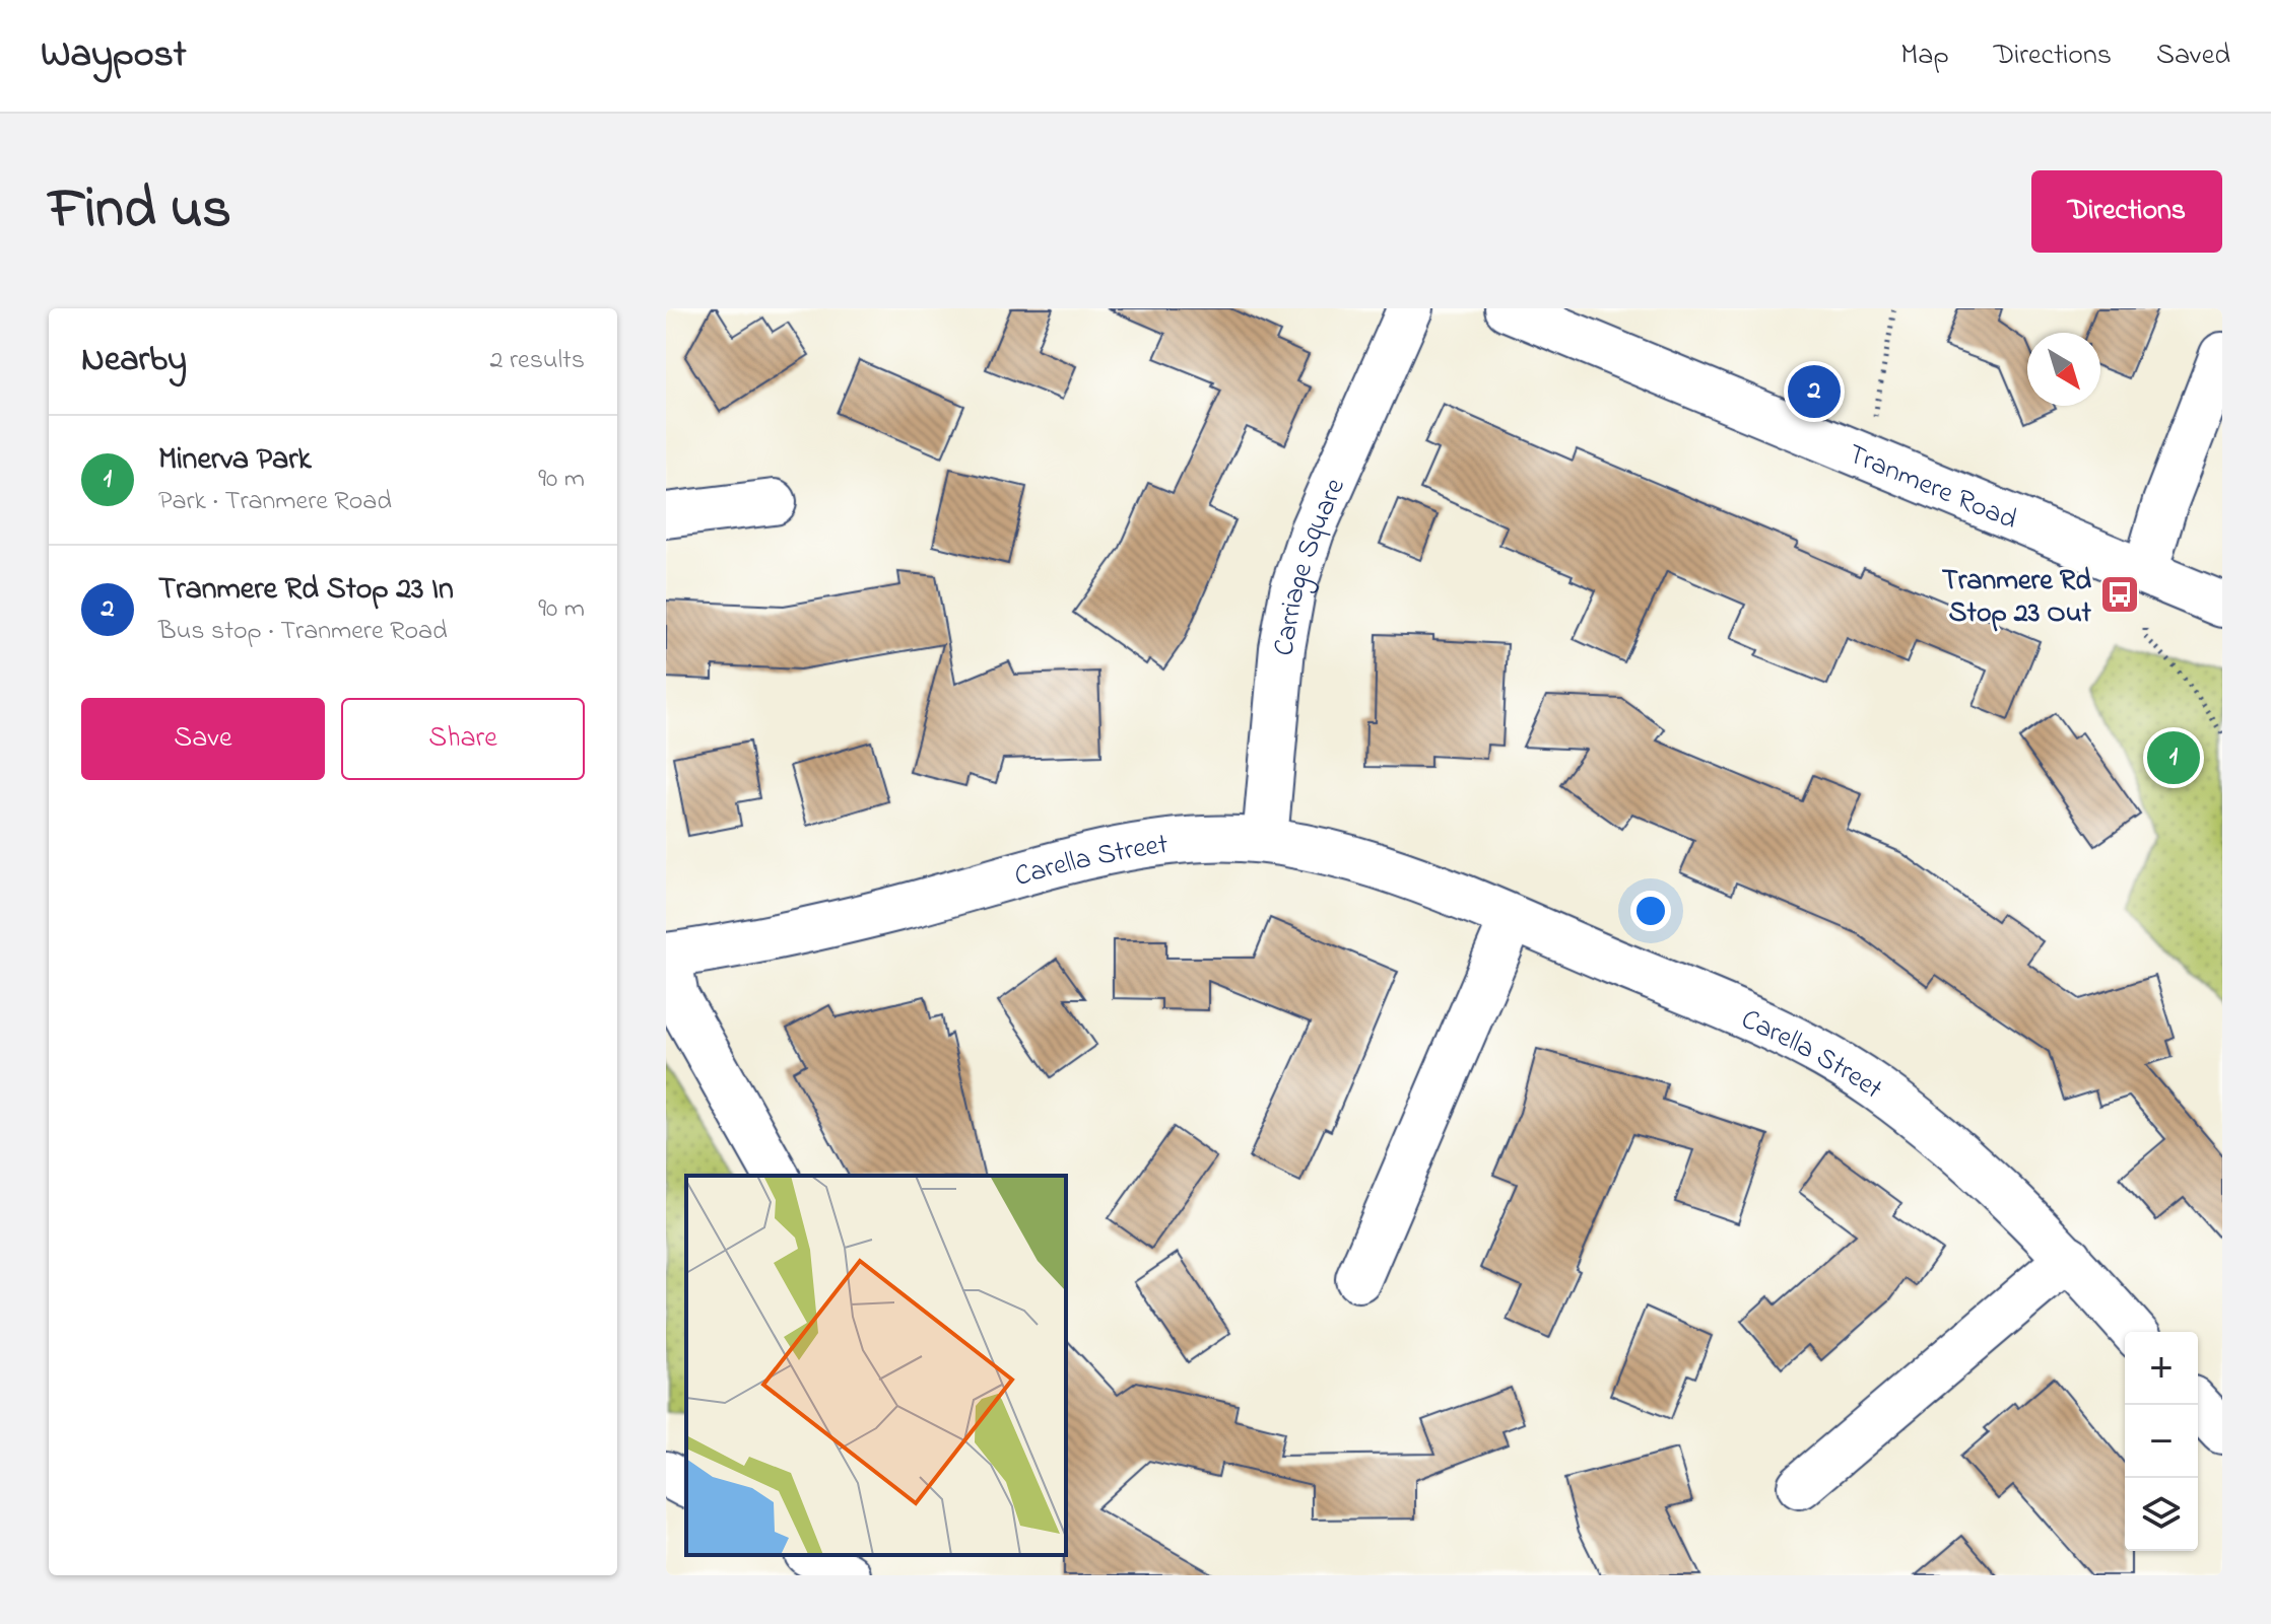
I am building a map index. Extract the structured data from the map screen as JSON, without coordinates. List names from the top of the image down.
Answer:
{
  "streets": {
    "street": ["Tranmere Road", "Carriage Square", "Carella Street"]
  },
  "crossings": [
    ["Carriage Square", "Carella Street"]
  ],
  "places": {
    "bus stop": ["Tranmere Rd Stop 23 Out"]
  },
  "north": "bottom right",
  "page": {
    "header": "Waypost",
    "nav": ["Map", "Directions", "Saved"],
    "title": "Find us",
    "buttons": [
      "Directions",
      ["Save", "Share"]
    ],
    "heading": ["Nearby", "2 results"],
    "pins": ["2", "1"],
    "list": [
      {
        "mark": "1",
        "name": "Minerva Park",
        "note": "Park · Tranmere Road",
        "value": "90 m"
      },
      {
        "mark": "2",
        "name": "Tranmere Rd Stop 23 In",
        "note": "Bus stop · Tranmere Road",
        "value": "90 m"
      }
    ],
    "map_buttons": ["+", "−"]
  }
}
